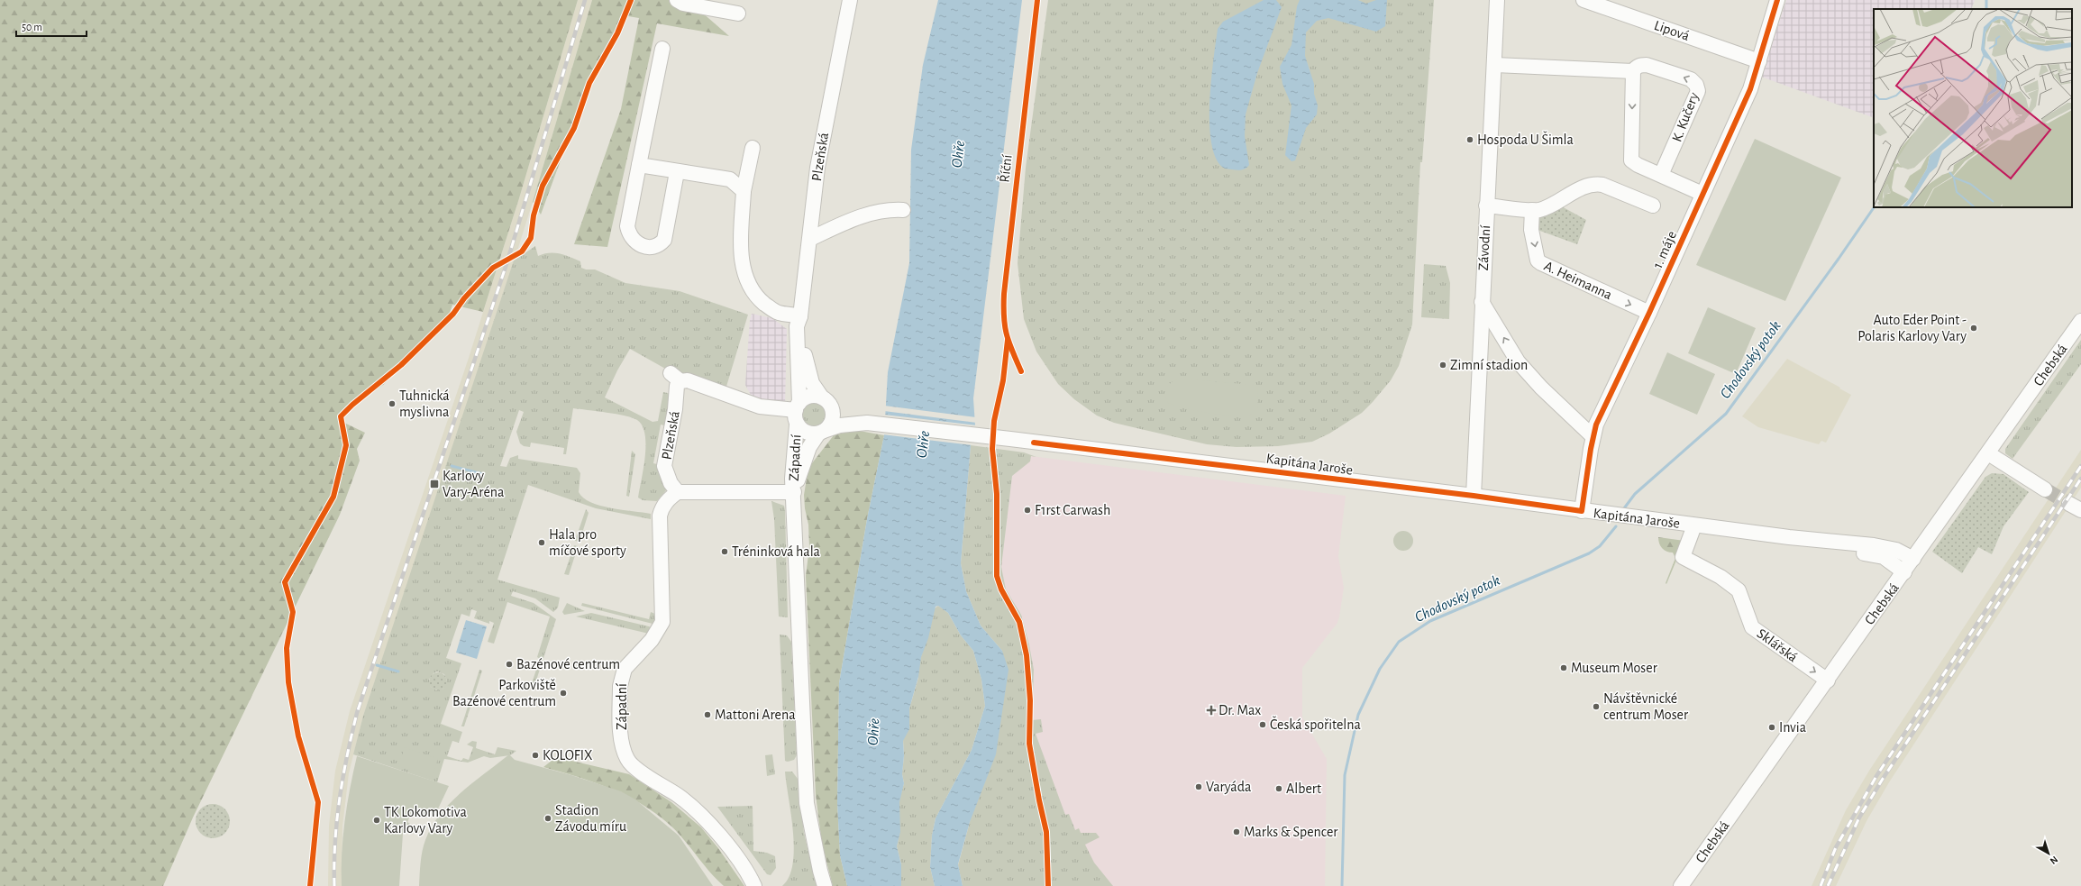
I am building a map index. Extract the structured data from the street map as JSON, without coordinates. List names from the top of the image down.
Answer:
{
  "streets": {
    "street": [
      "Lipová",
      "K. Kučery",
      "Plzeňská",
      "Závodní",
      "1. máje",
      "A. Heimanna",
      "Chebská",
      "Západní",
      "Kapitána Jaroše",
      "Sklářská"
    ],
    "cycle path": ["Říční"]
  },
  "crossings": [
    ["Lipová", "1. máje"],
    ["K. Kučery", "Závodní"],
    ["Plzeňská", "Západní"],
    ["Plzeňská", "Kapitána Jaroše"],
    ["Závodní", "Kapitána Jaroše"],
    ["1. máje", "A. Heimanna"],
    ["1. máje", "Kapitána Jaroše"],
    ["Chebská", "Kapitána Jaroše"],
    ["Chebská", "Sklářská"],
    ["Západní", "Kapitána Jaroše"],
    ["Kapitána Jaroše", "Sklářská"]
  ],
  "one_way": ["Sklářská"],
  "water": ["Ohře", "Chodovský potok"],
  "places": {
    "other": [
      "Hospoda U Šimla",
      "Auto Eder Point - Polaris Karlovy Vary",
      "Zimní stadion",
      "Tuhnická myslivna",
      "F1rst Carwash",
      "Hala pro míčové sporty",
      "Tréninková hala",
      "Bazénové centrum",
      "Museum Moser",
      "Parkoviště Bazénové centrum",
      "Návštěvnické centrum Moser",
      "Mattoni Arena",
      "Česká spořitelna",
      "Invia",
      "KOLOFIX",
      "Varyáda",
      "Albert",
      "Stadion Závodu míru",
      "TK Lokomotiva Karlovy Vary",
      "Marks & Spencer"
    ],
    "transit": ["Karlovy Vary-Aréna"],
    "health": ["Dr. Max"]
  },
  "scale_bar": "50 m",
  "north": "bottom right"
}
